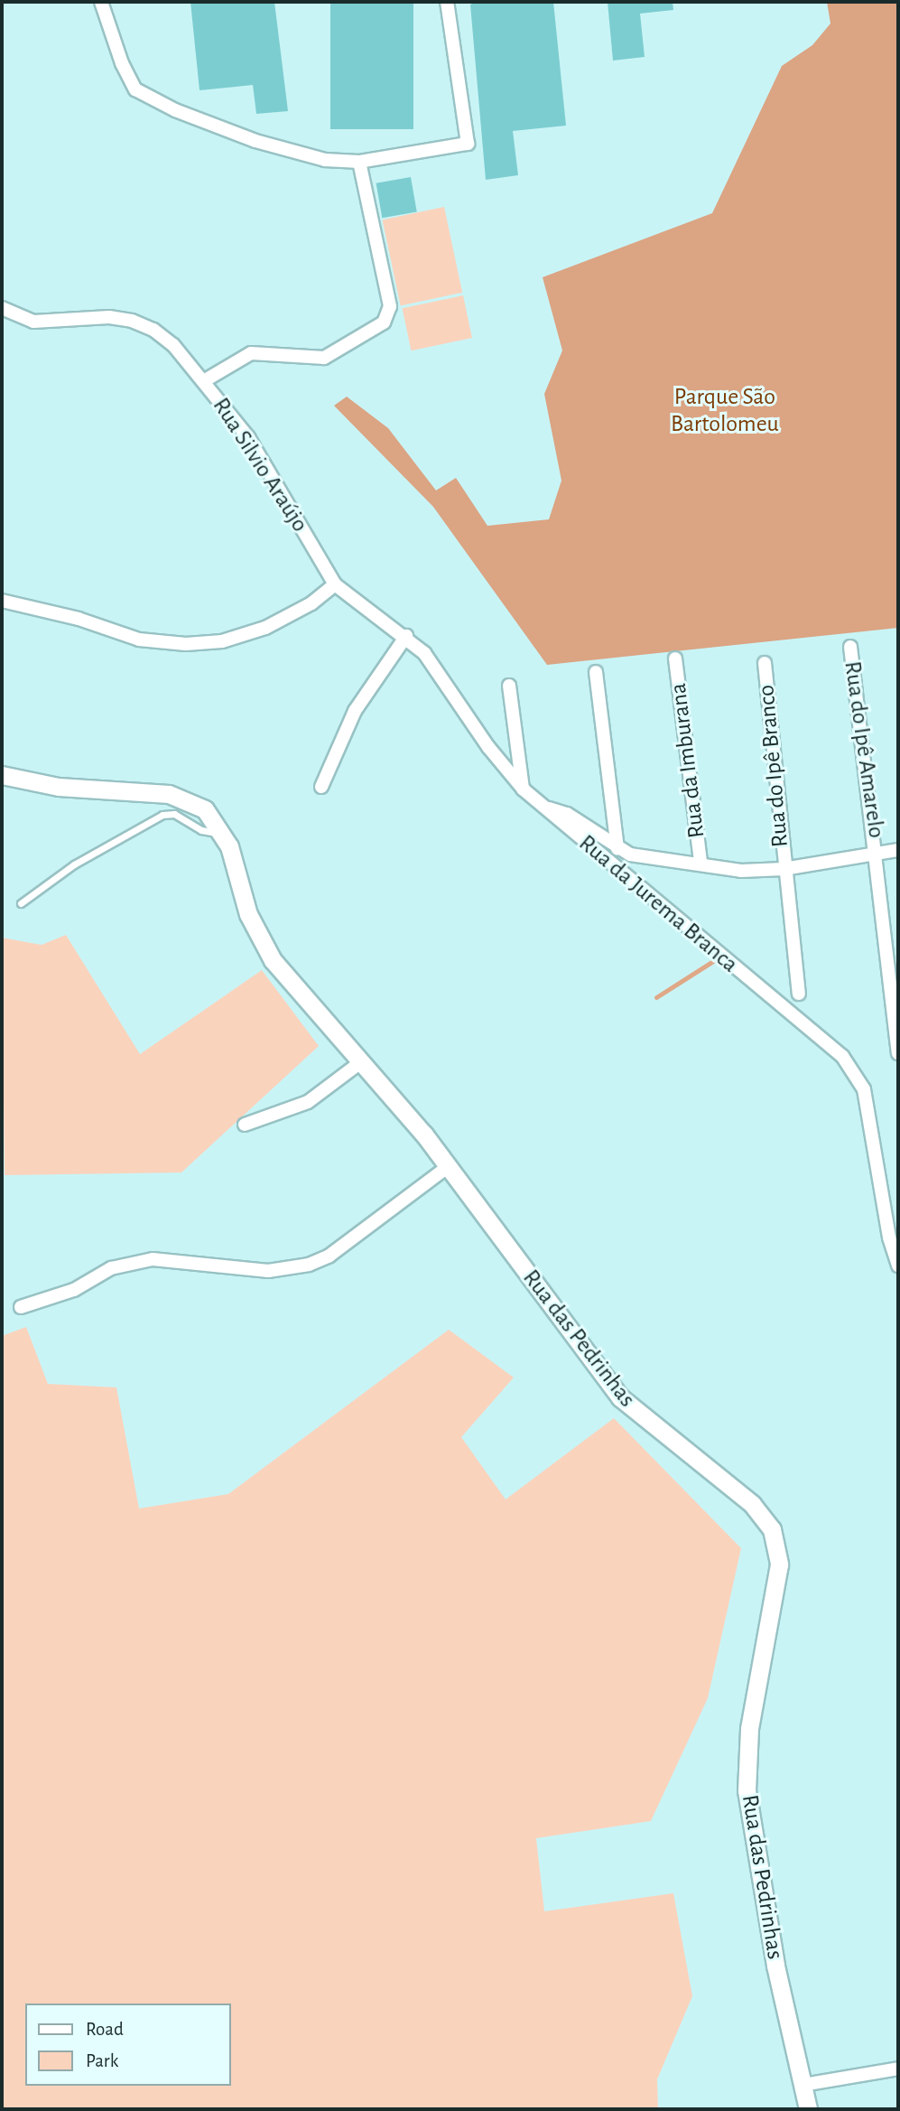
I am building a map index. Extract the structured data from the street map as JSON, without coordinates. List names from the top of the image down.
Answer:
{
  "streets": {
    "main road": ["Rua das Pedrinhas"],
    "street": [
      "Rua Silvio Araújo",
      "Rua do Ipê Amarelo",
      "Rua da Imburana",
      "Rua do Ipê Branco",
      "Rua da Jurema Branca"
    ]
  },
  "crossings": [
    ["Rua Silvio Araújo", "Rua da Jurema Branca"]
  ],
  "parks": ["Parque São Bartolomeu"],
  "legend": ["Road", "Park"]
}
